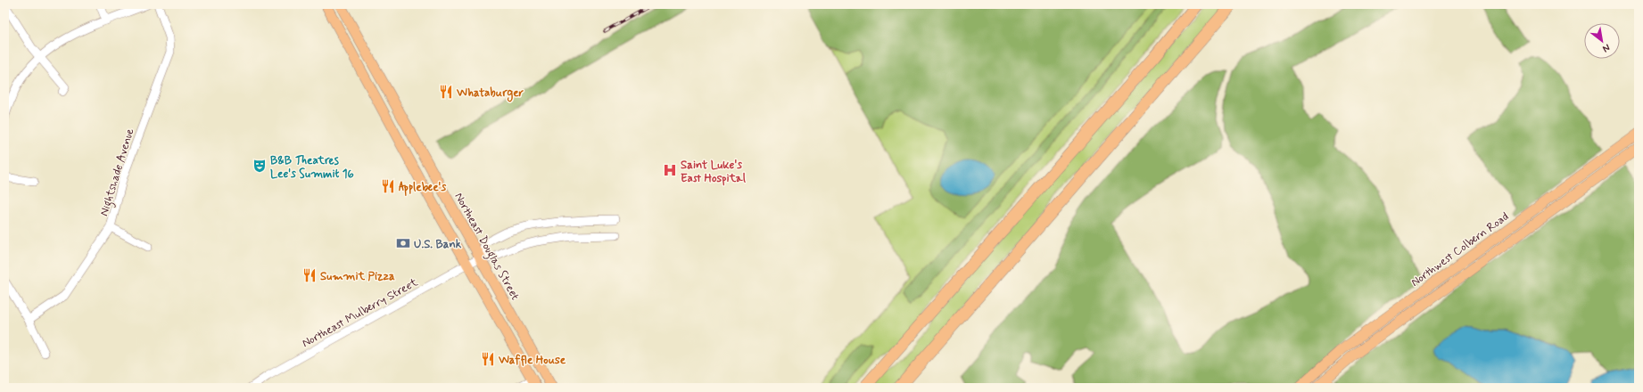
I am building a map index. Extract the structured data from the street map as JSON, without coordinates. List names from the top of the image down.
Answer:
{
  "streets": {
    "main road": ["Northeast Douglas Street", "Northwest Colbern Road"],
    "street": ["Nightshade Avenue", "Northeast Mulberry Street"]
  },
  "crossings": [
    ["Northeast Douglas Street", "Northeast Mulberry Street"]
  ],
  "places": {
    "restaurant": [
      "Whataburger",
      "Applebee's",
      "Summit Pizza",
      "Waffle House"
    ],
    "theatre": ["B&B Theatres Lee's Summit 16"],
    "hospital": ["Saint Luke's East Hospital"],
    "bank": ["U.S. Bank"]
  },
  "north": "bottom right"
}
